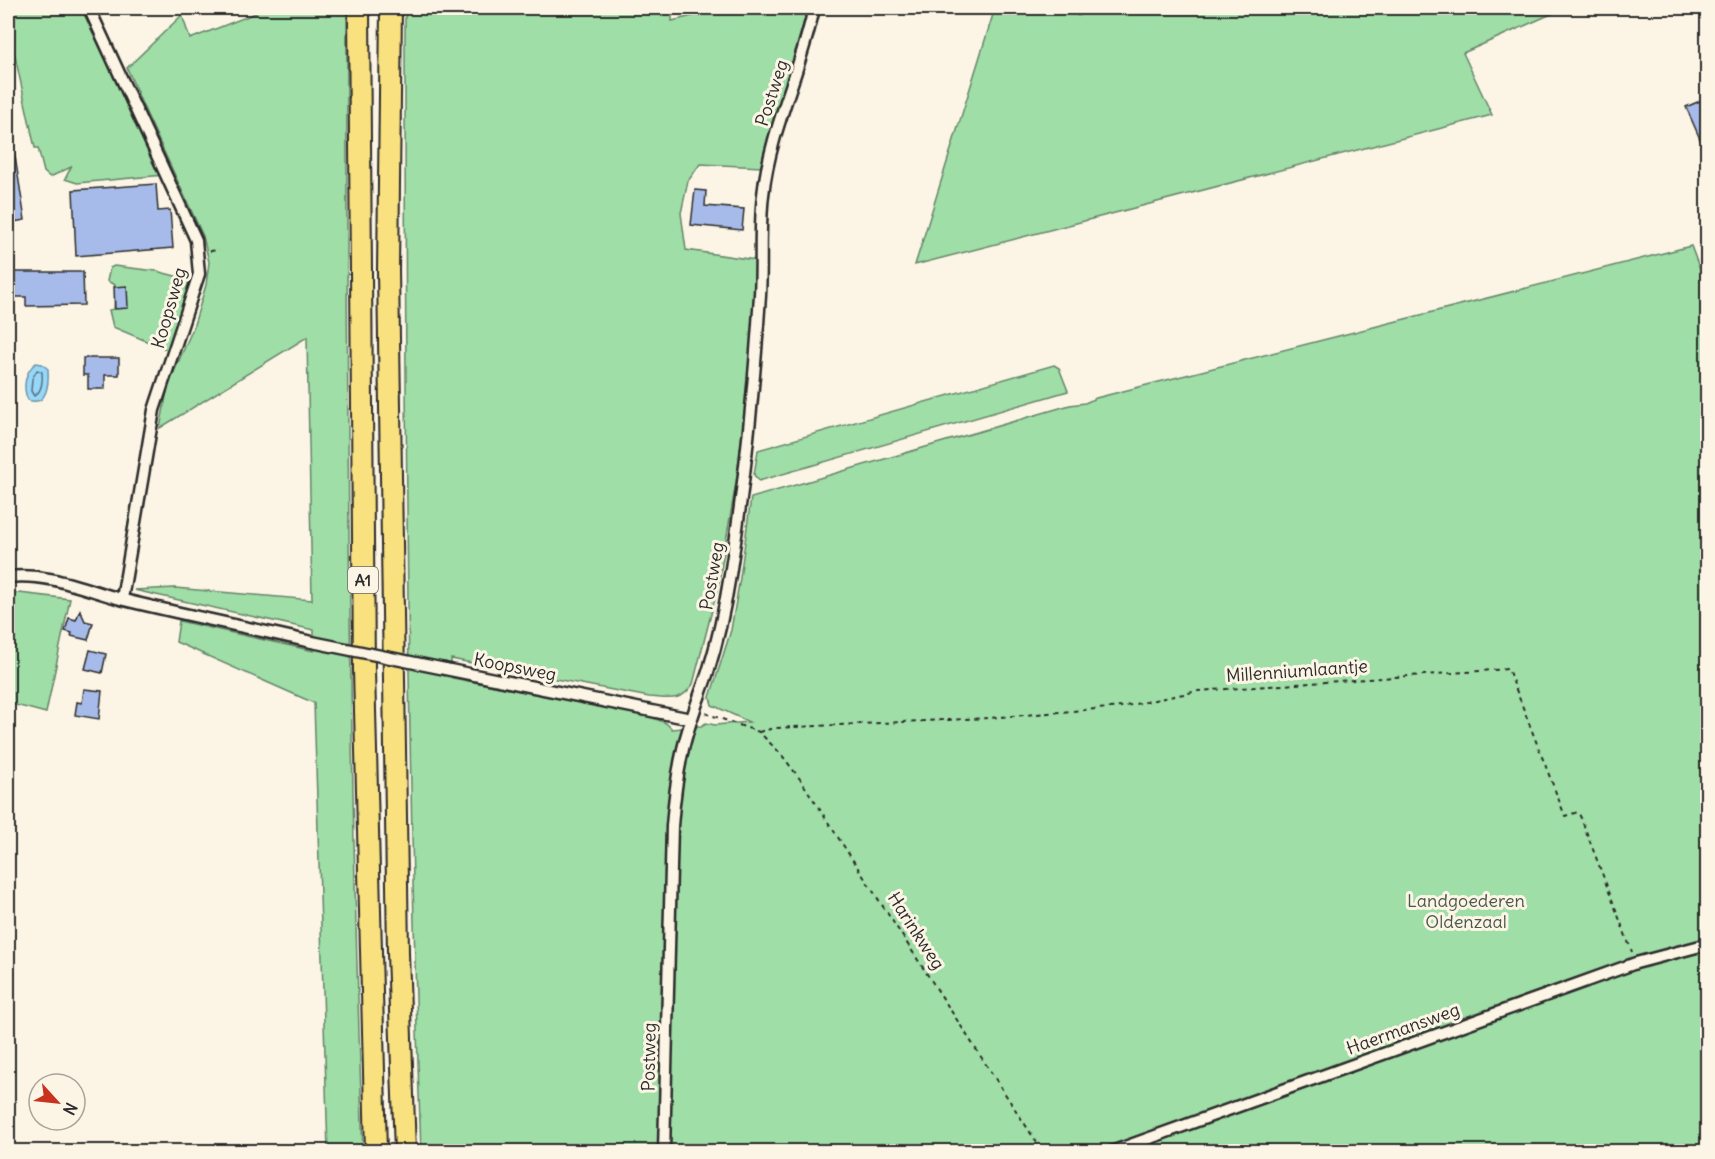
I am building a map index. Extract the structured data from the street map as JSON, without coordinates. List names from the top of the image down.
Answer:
{
  "streets": {
    "highway": ["A1"],
    "street": ["Postweg", "Koopsweg", "Haermansweg"],
    "path": ["Millenniumlaantje", "Harinkweg"]
  },
  "crossings": [
    ["Postweg", "Koopsweg"],
    ["Millenniumlaantje", "Harinkweg"],
    ["Millenniumlaantje", "Haermansweg"]
  ],
  "parks": ["Landgoederen Oldenzaal"],
  "north": "bottom right"
}
